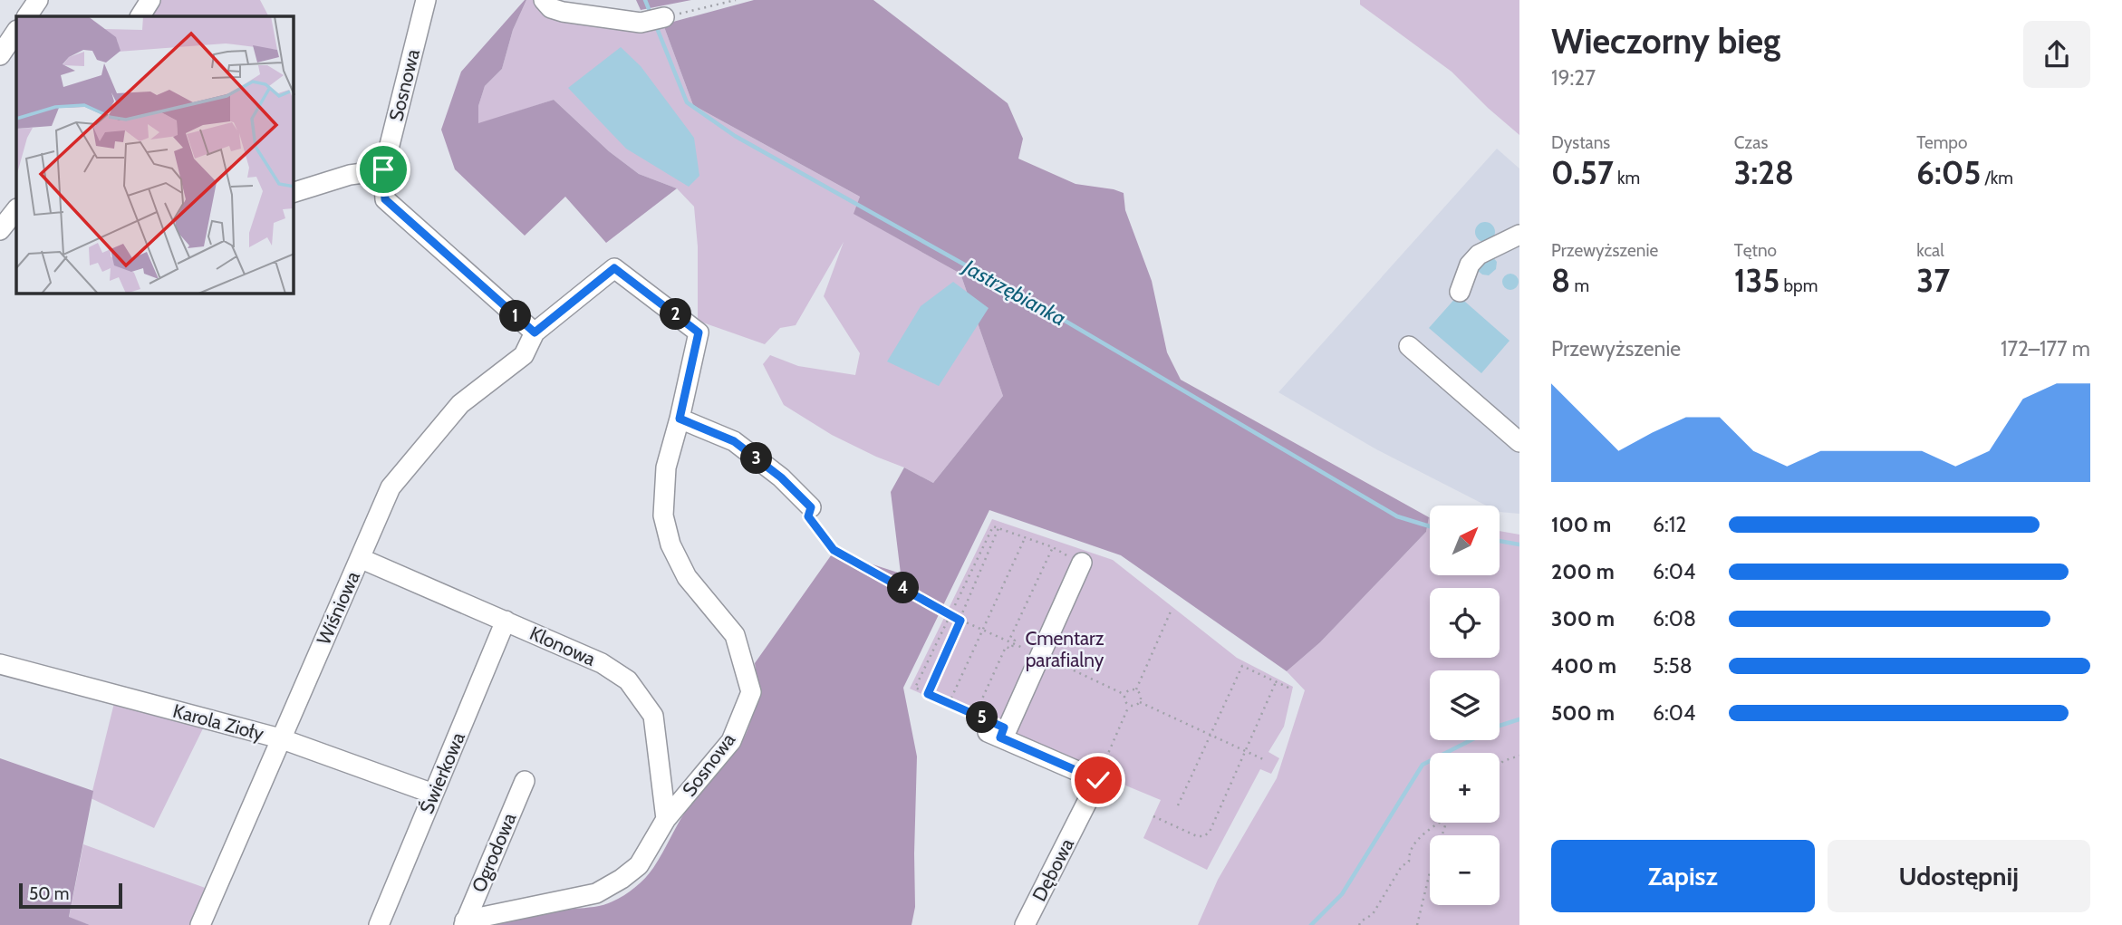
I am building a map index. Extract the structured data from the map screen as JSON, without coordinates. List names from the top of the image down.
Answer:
{
  "streets": {
    "street": [
      "Sosnowa",
      "Wiśniowa",
      "Klonowa",
      "Karola Zioły",
      "Świerkowa",
      "Ogrodowa",
      "Dębowa"
    ]
  },
  "crossings": [
    ["Sosnowa", "Wiśniowa"],
    ["Sosnowa", "Klonowa"],
    ["Sosnowa", "Ogrodowa"],
    ["Wiśniowa", "Klonowa"],
    ["Wiśniowa", "Karola Zioły"],
    ["Klonowa", "Świerkowa"],
    ["Karola Zioły", "Świerkowa"]
  ],
  "water": ["Jastrzębianka"],
  "parks": ["Cmentarz parafialny"],
  "scale_bar": "50 m",
  "north": "top right",
  "page": {
    "heading": ["Wieczorny bieg", "19:27"],
    "stats": [
      ["Dystans", "0.57 km"],
      ["Czas", "3:28"],
      ["Tempo", "6:05 /km"],
      ["Przewyższenie", "8 m"],
      ["Tętno", "135 bpm"],
      ["kcal", "37"]
    ],
    "pins": [
      "2",
      "1",
      "3",
      "4",
      "5"
    ],
    "chart": ["Przewyższenie", "172–177 m"],
    "list": [
      {
        "name": "100 m",
        "note": "6:12"
      },
      {
        "name": "200 m",
        "note": "6:04"
      },
      {
        "name": "300 m",
        "note": "6:08"
      },
      {
        "name": "400 m",
        "note": "5:58"
      },
      {
        "name": "500 m",
        "note": "6:04"
      }
    ],
    "map_buttons": ["+", "−"],
    "buttons": ["Zapisz", "Udostępnij"],
    "scale": "50 m"
  }
}
